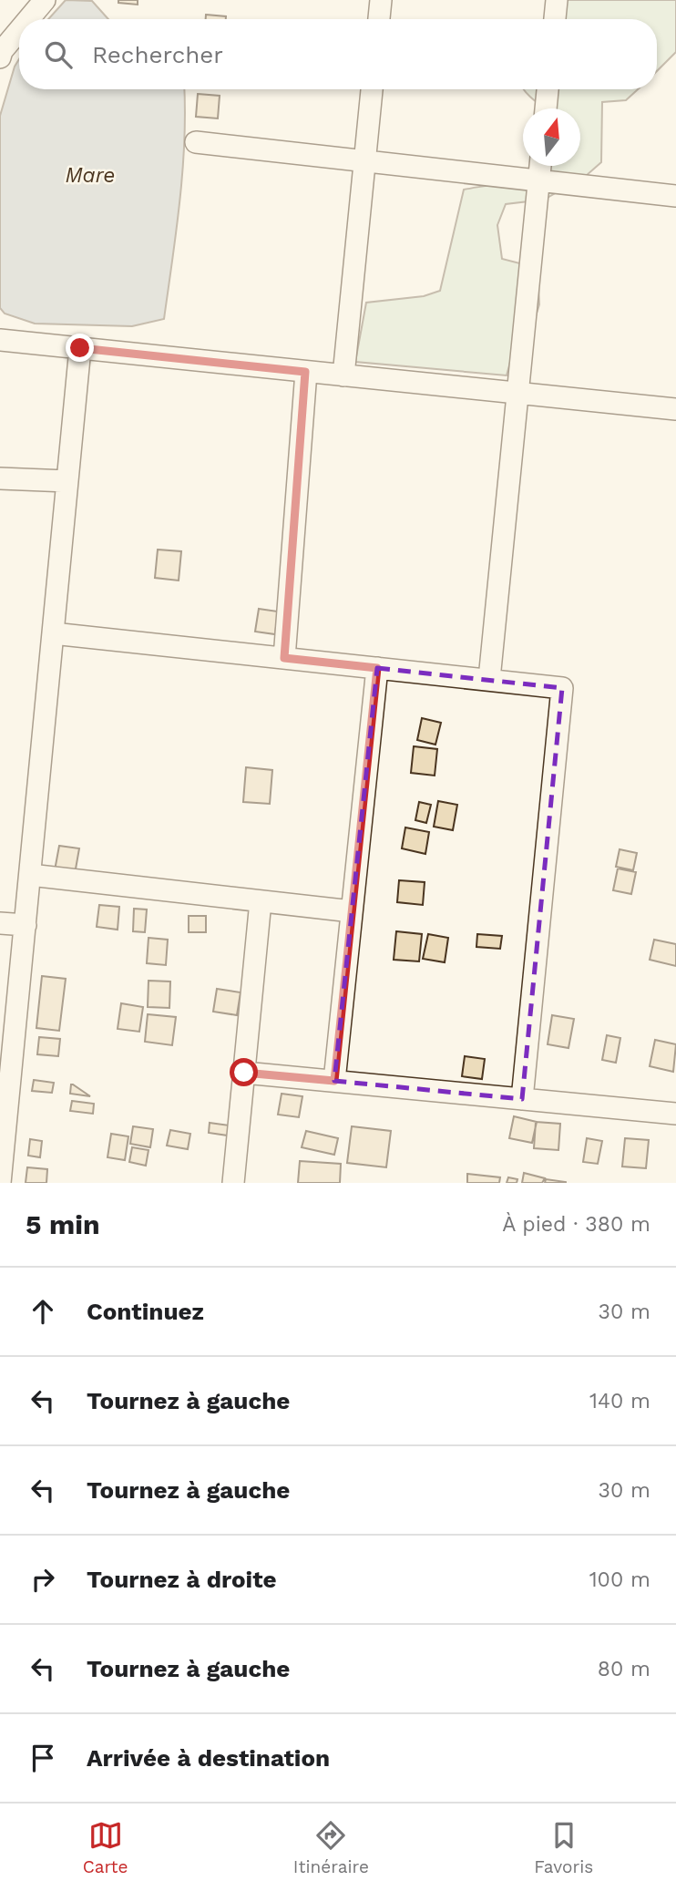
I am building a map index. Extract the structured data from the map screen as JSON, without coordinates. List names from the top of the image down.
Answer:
{
  "water": ["Mare"],
  "north": "top",
  "page": {
    "search": "Rechercher",
    "heading": ["5 min", "À pied · 380 m"],
    "list": [
      ["Continuez", "30 m"],
      ["Tournez à gauche", "140 m"],
      ["Tournez à gauche", "30 m"],
      ["Tournez à droite", "100 m"],
      ["Tournez à gauche", "80 m"],
      "Arrivée à destination"
    ],
    "nav": ["Carte", "Itinéraire", "Favoris"]
  }
}
